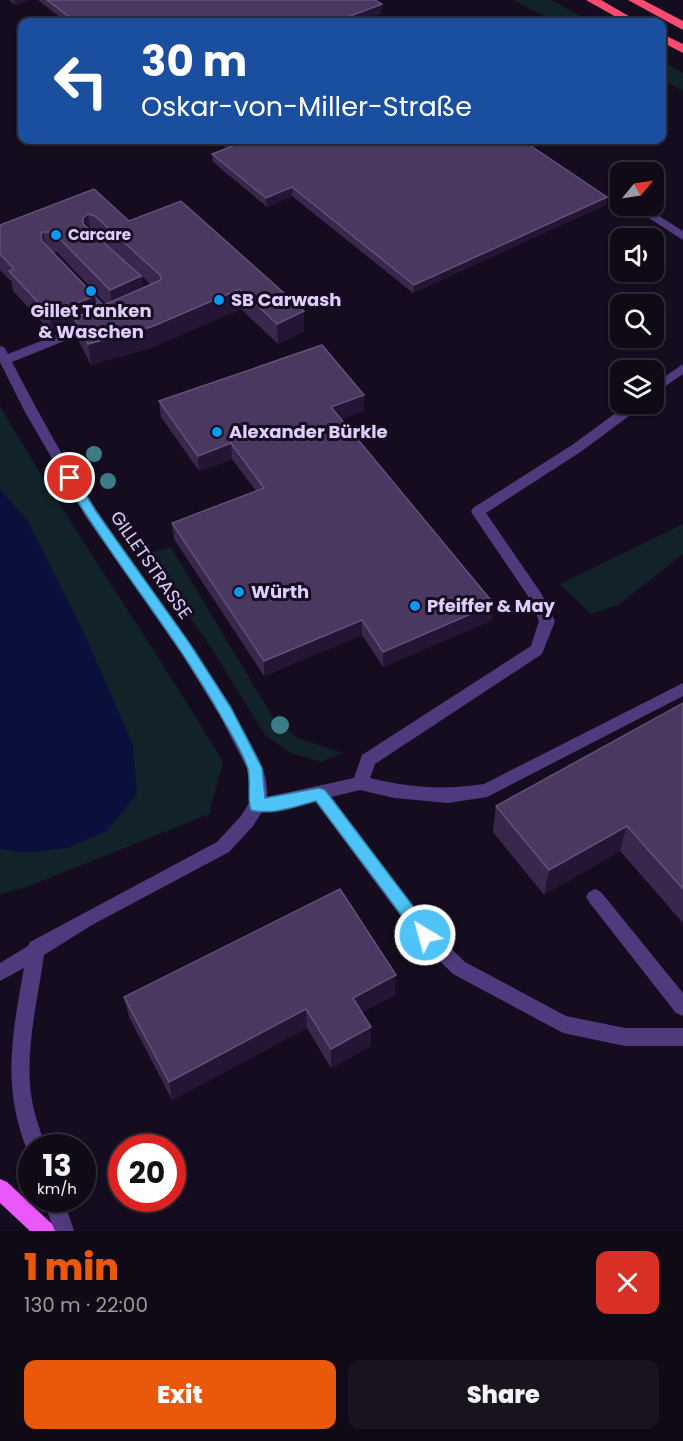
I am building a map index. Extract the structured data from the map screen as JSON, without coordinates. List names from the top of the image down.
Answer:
{
  "streets": {
    "street": ["GILLETSTRASSE"]
  },
  "places": [
    "Carcare",
    "Gillet Tanken & Waschen",
    "SB Carwash",
    "Alexander Bürkle",
    "Würth",
    "Pfeiffer & May"
  ],
  "north": "top right",
  "page": {
    "turn": ["30 m", "Oskar-von-Miller-Straße"],
    "speed": "13 km/h",
    "limit": "20",
    "heading": ["1 min", "130 m · 22:00"],
    "buttons": ["Exit", "Share"]
  }
}
